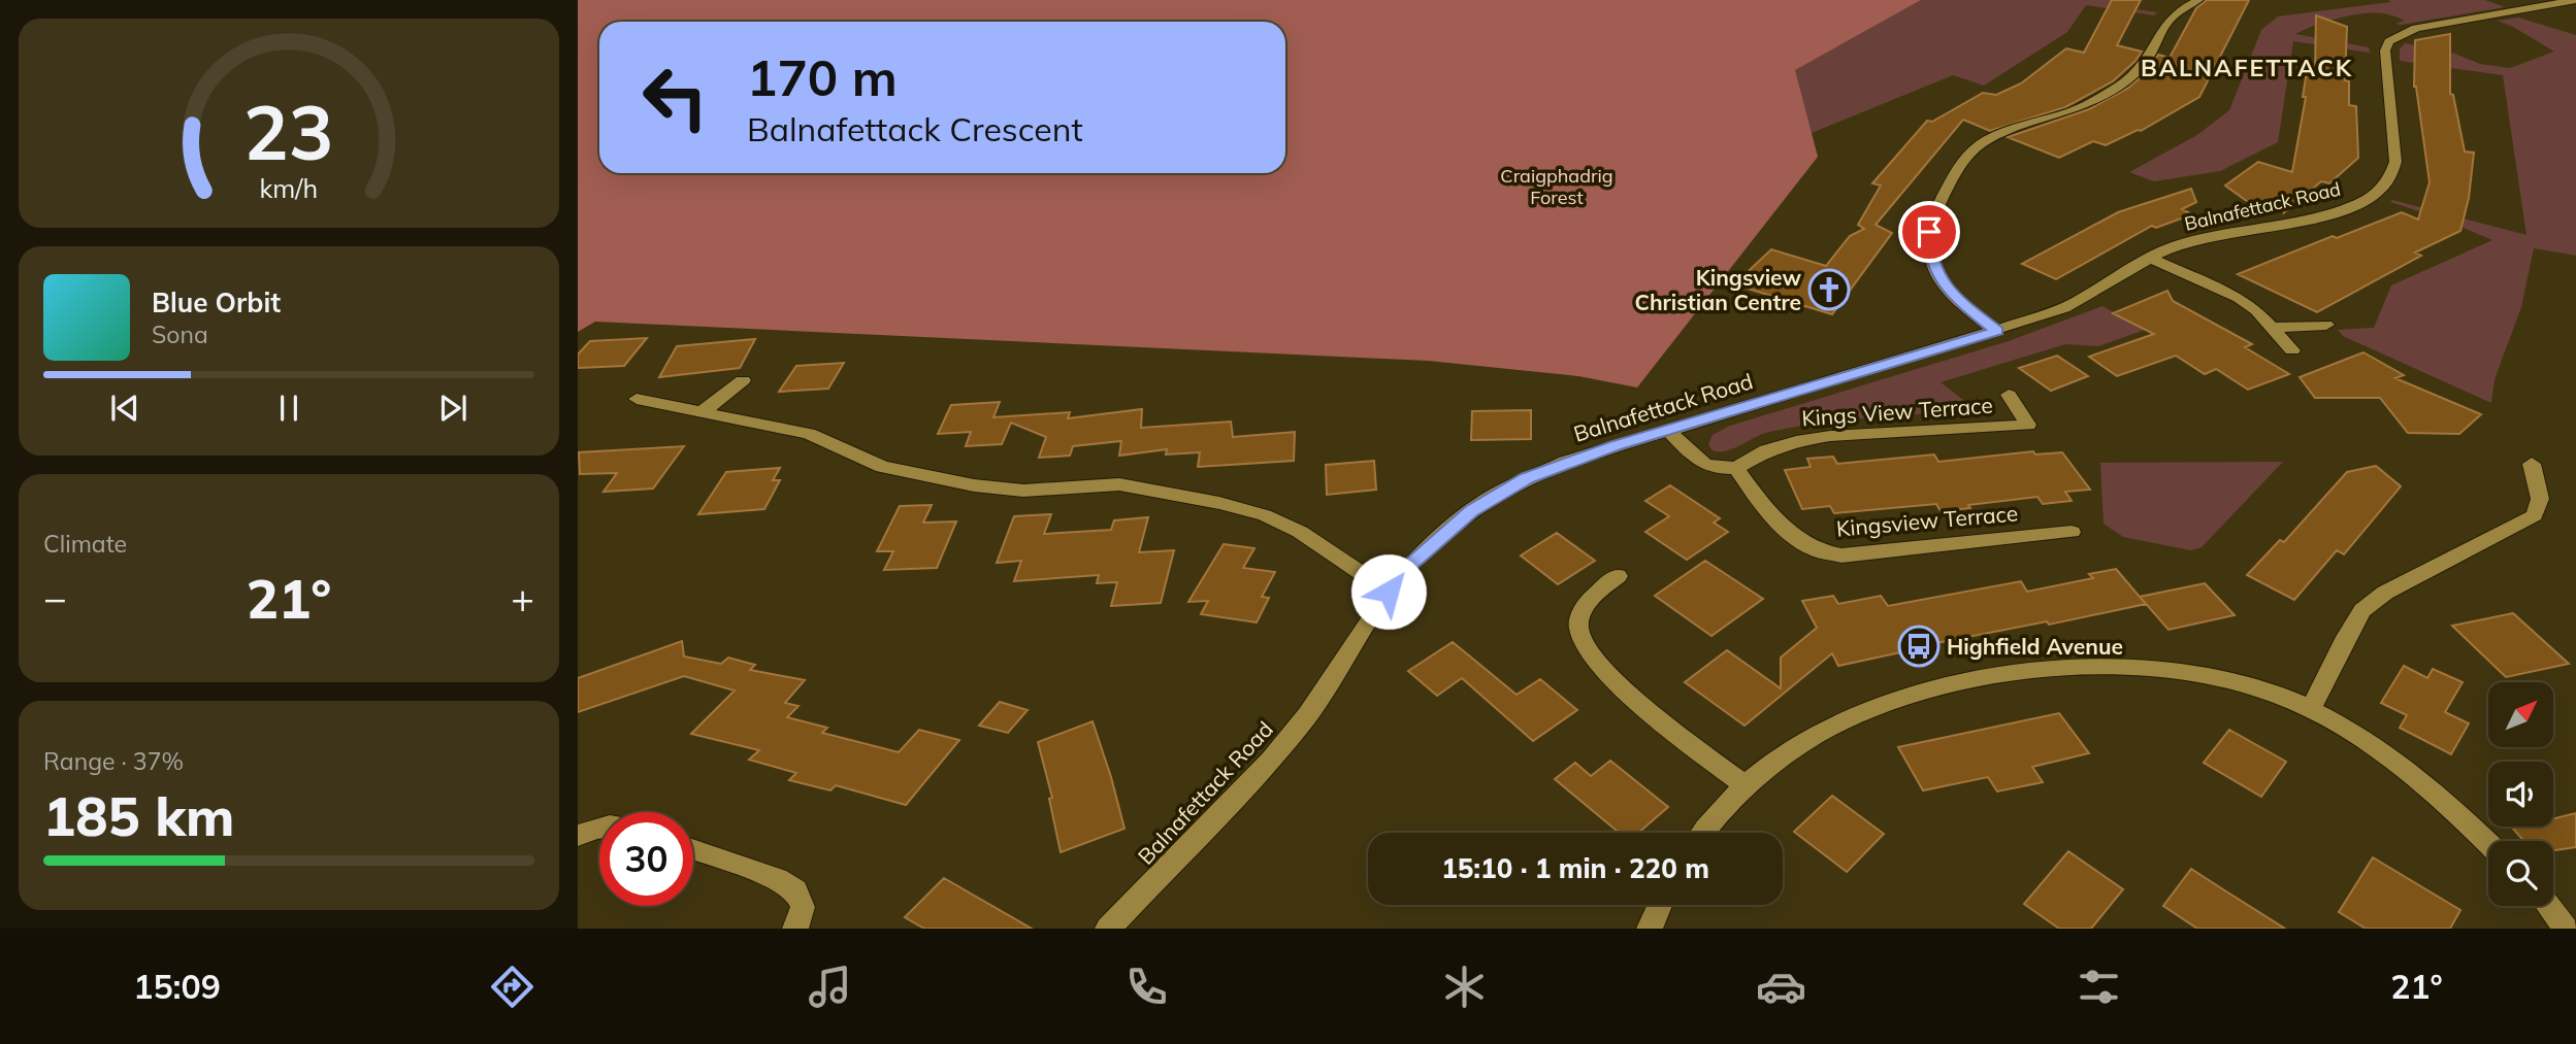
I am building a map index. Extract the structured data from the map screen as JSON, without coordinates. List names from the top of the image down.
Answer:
{
  "streets": {
    "street": ["Balnafettack Road", "Kings View Terrace", "Kingsview Terrace"]
  },
  "crossings": [
    ["Kings View Terrace", "Kingsview Terrace"]
  ],
  "districts": ["BALNAFETTACK"],
  "parks": ["Craigphadrig Forest"],
  "places": {
    "church": ["Kingsview Christian Centre"],
    "bus stop": ["Highfield Avenue"]
  },
  "north": "top right",
  "page": {
    "turn": ["170 m", "Balnafettack Crescent"],
    "song": ["Blue Orbit", "Sona"],
    "tile": [
      "Climate",
      ["Range · 37%", "185 km"]
    ],
    "heat": ["−", "21°", "+"],
    "limit": "30",
    "trip": "15:10 · 1 min · 220 m",
    "tabs": ["15:09", "21°"],
    "gauge": ["23", "km/h"]
  }
}
